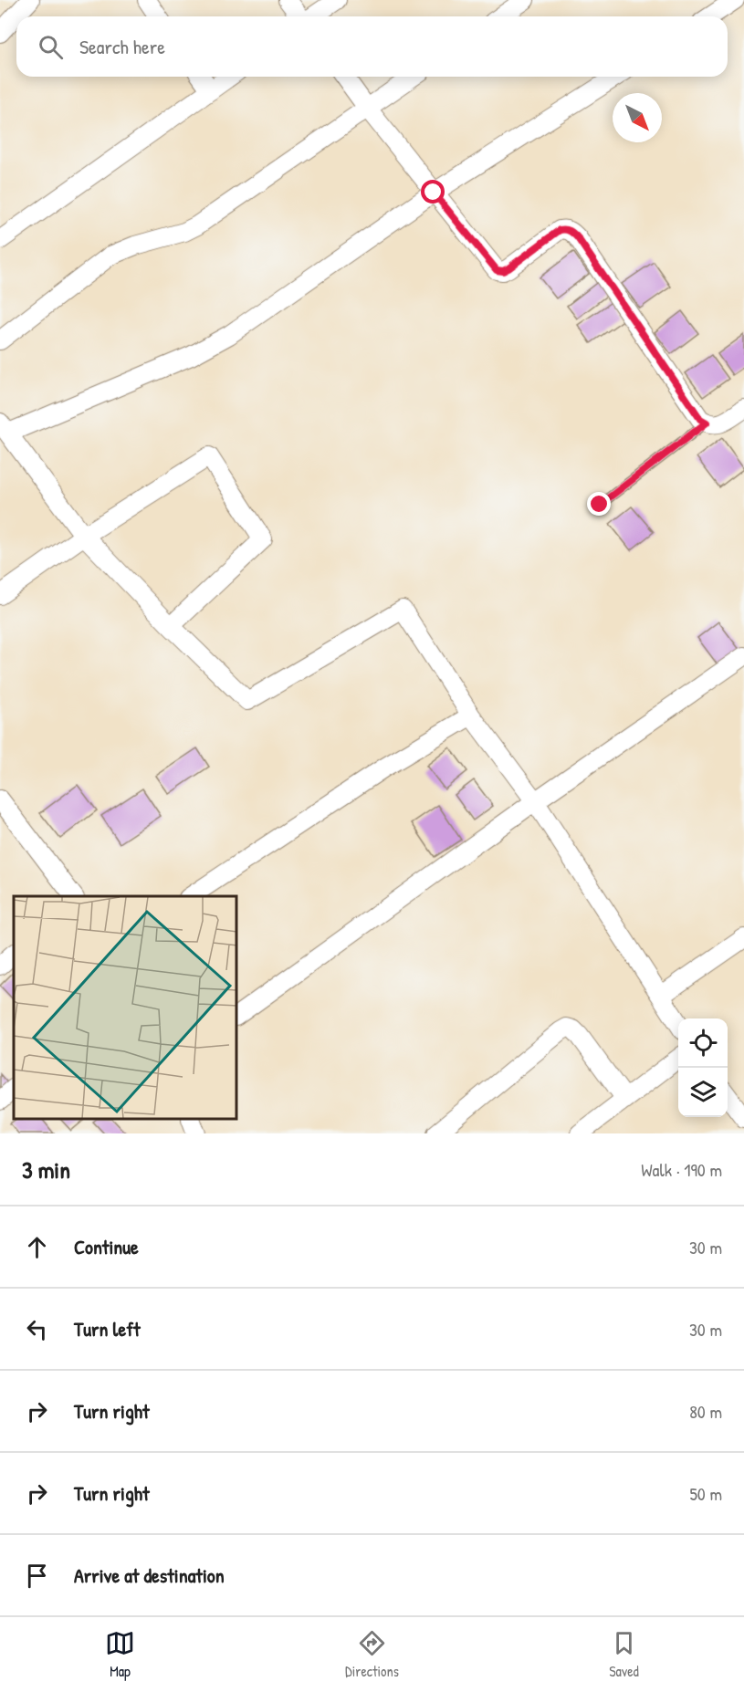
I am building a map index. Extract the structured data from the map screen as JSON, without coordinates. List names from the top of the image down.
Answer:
{
  "north": "bottom right",
  "page": {
    "search": "Search here",
    "heading": ["3 min", "Walk · 190 m"],
    "list": [
      ["Continue", "30 m"],
      ["Turn left", "30 m"],
      ["Turn right", "80 m"],
      ["Turn right", "50 m"],
      "Arrive at destination"
    ],
    "nav": ["Map", "Directions", "Saved"]
  }
}
